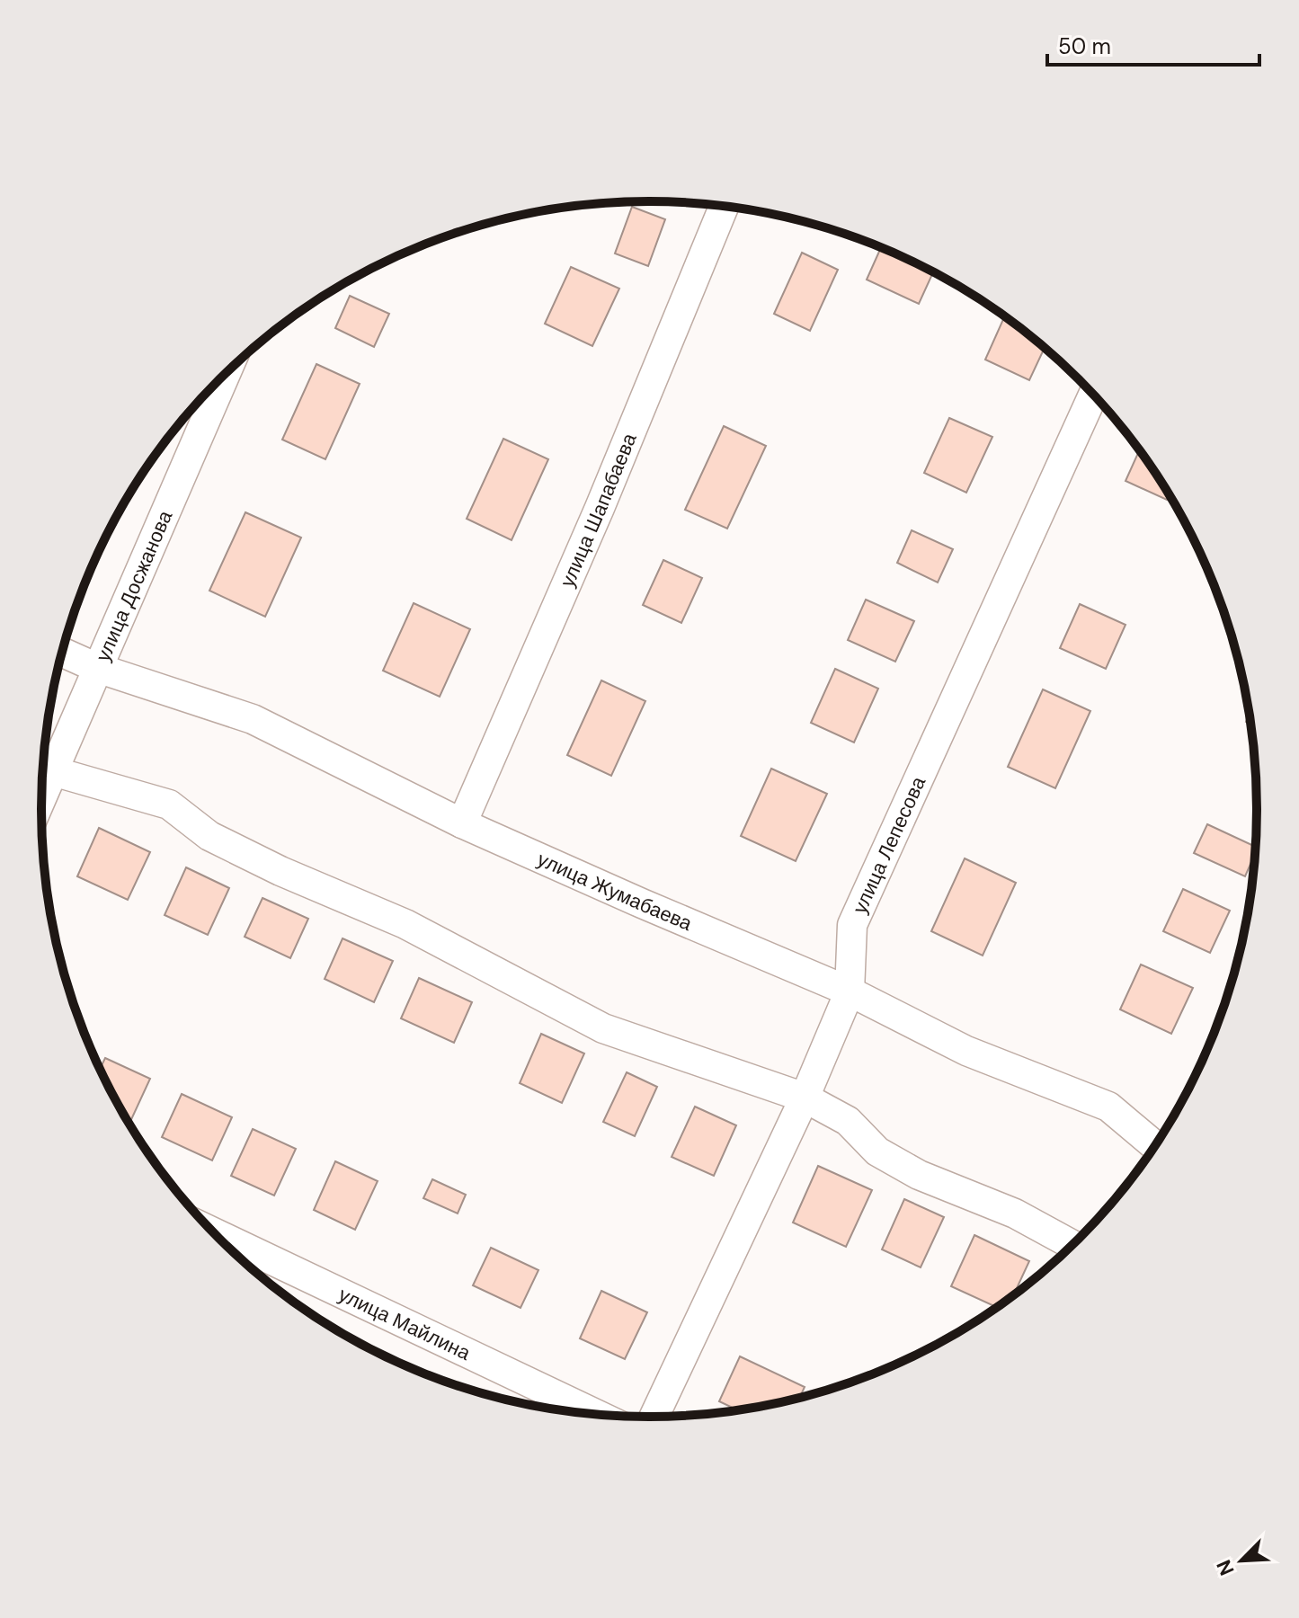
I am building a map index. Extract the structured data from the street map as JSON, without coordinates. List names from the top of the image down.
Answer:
{
  "streets": {
    "street": [
      "улица Шапабаева",
      "улица Досжанова",
      "улица Лепесова",
      "улица Жумабаева",
      "улица Майлина"
    ]
  },
  "crossings": [
    ["улица Шапабаева", "улица Жумабаева"],
    ["улица Досжанова", "улица Жумабаева"],
    ["улица Лепесова", "улица Жумабаева"]
  ],
  "scale_bar": "50 m",
  "north": "bottom left"
}
